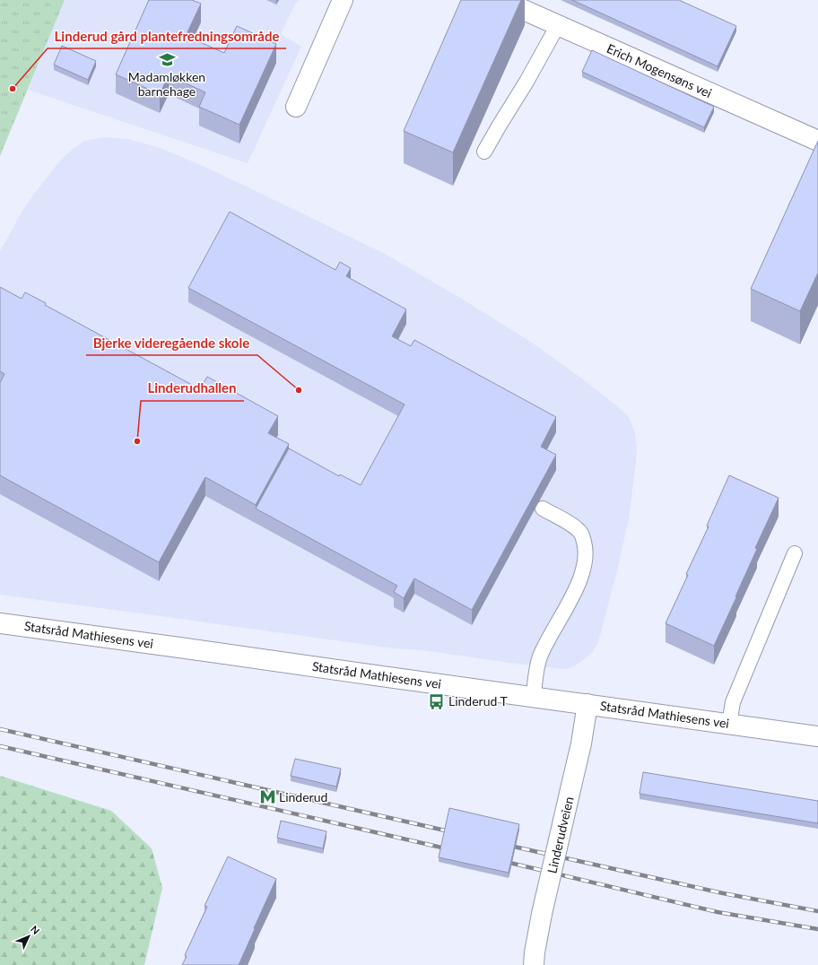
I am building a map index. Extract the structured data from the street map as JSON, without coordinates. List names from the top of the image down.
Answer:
{
  "streets": {
    "street": ["Erich Mogensøns vei", "Statsråd Mathiesens vei", "Linderudveien"]
  },
  "crossings": [
    ["Statsråd Mathiesens vei", "Linderudveien"]
  ],
  "places": {
    "school or university": ["Madamløkken barnehage"],
    "other": ["Linderud gård plantefredningsområde", "Bjerke videregående skole", "Linderudhallen"],
    "bus stop": ["Linderud T"],
    "metro station": ["Linderud"]
  },
  "north": "top right"
}
